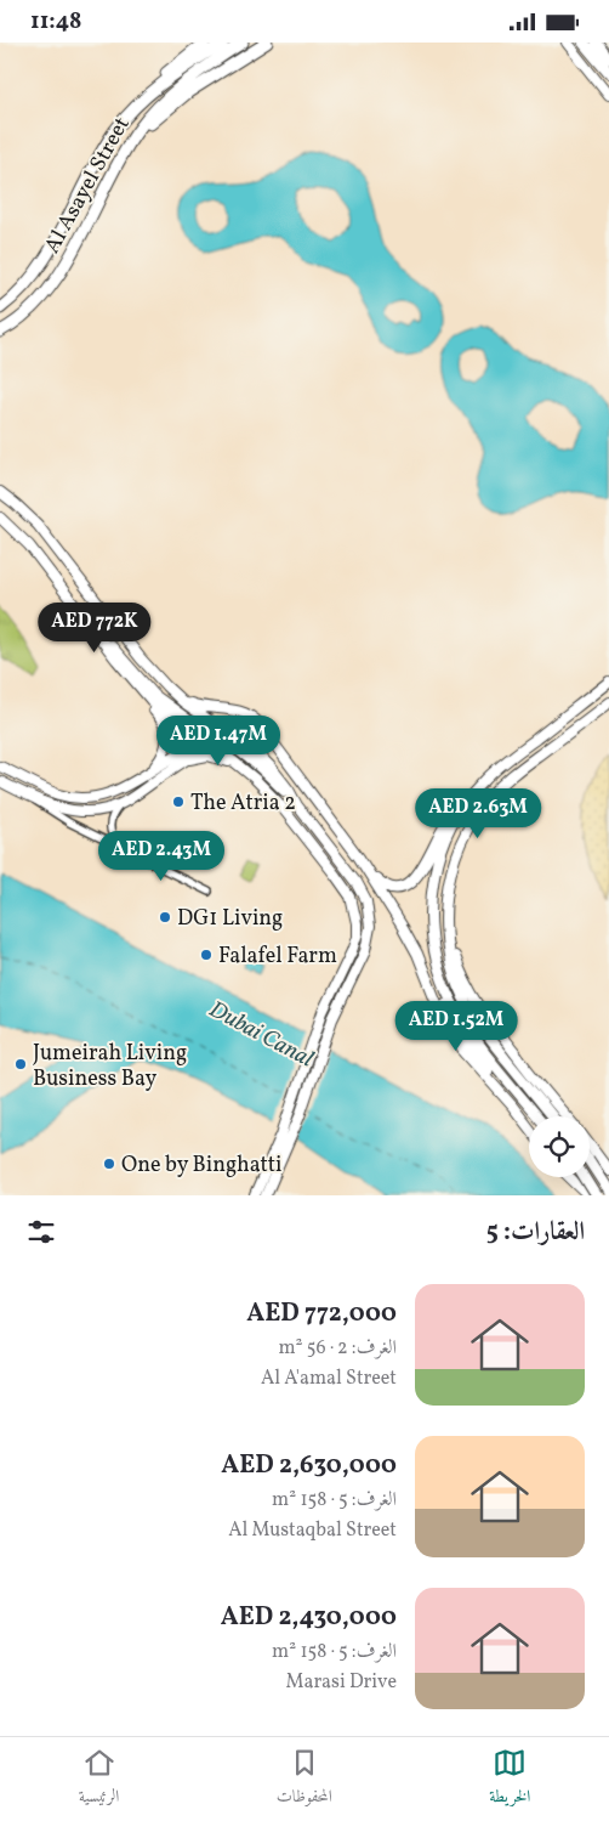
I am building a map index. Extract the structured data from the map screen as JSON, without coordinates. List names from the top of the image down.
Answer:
{
  "streets": {
    "main road": ["Al Asayel Street"]
  },
  "water": ["Dubai Canal"],
  "places": [
    "The Atria 2",
    "DG1 Living",
    "Falafel Farm",
    "Jumeirah Living Business Bay",
    "One by Binghatti"
  ],
  "page": {
    "status": "11:48",
    "price": [
      "AED 772K",
      "AED 1.47M",
      "AED 2.63M",
      "AED 2.43M",
      "AED 1.52M"
    ],
    "heading": "العقارات: 5",
    "list": [
      {
        "name": "AED 772,000",
        "note": "الغرف: 2 · 56 m² · Al A'amal Street"
      },
      {
        "name": "AED 2,630,000",
        "note": "الغرف: 5 · 158 m² · Al Mustaqbal Street"
      },
      {
        "name": "AED 2,430,000",
        "note": "الغرف: 5 · 158 m² · Marasi Drive"
      }
    ],
    "tabs": ["الخريطة", "المحفوظات", "الرئيسية"]
  }
}
